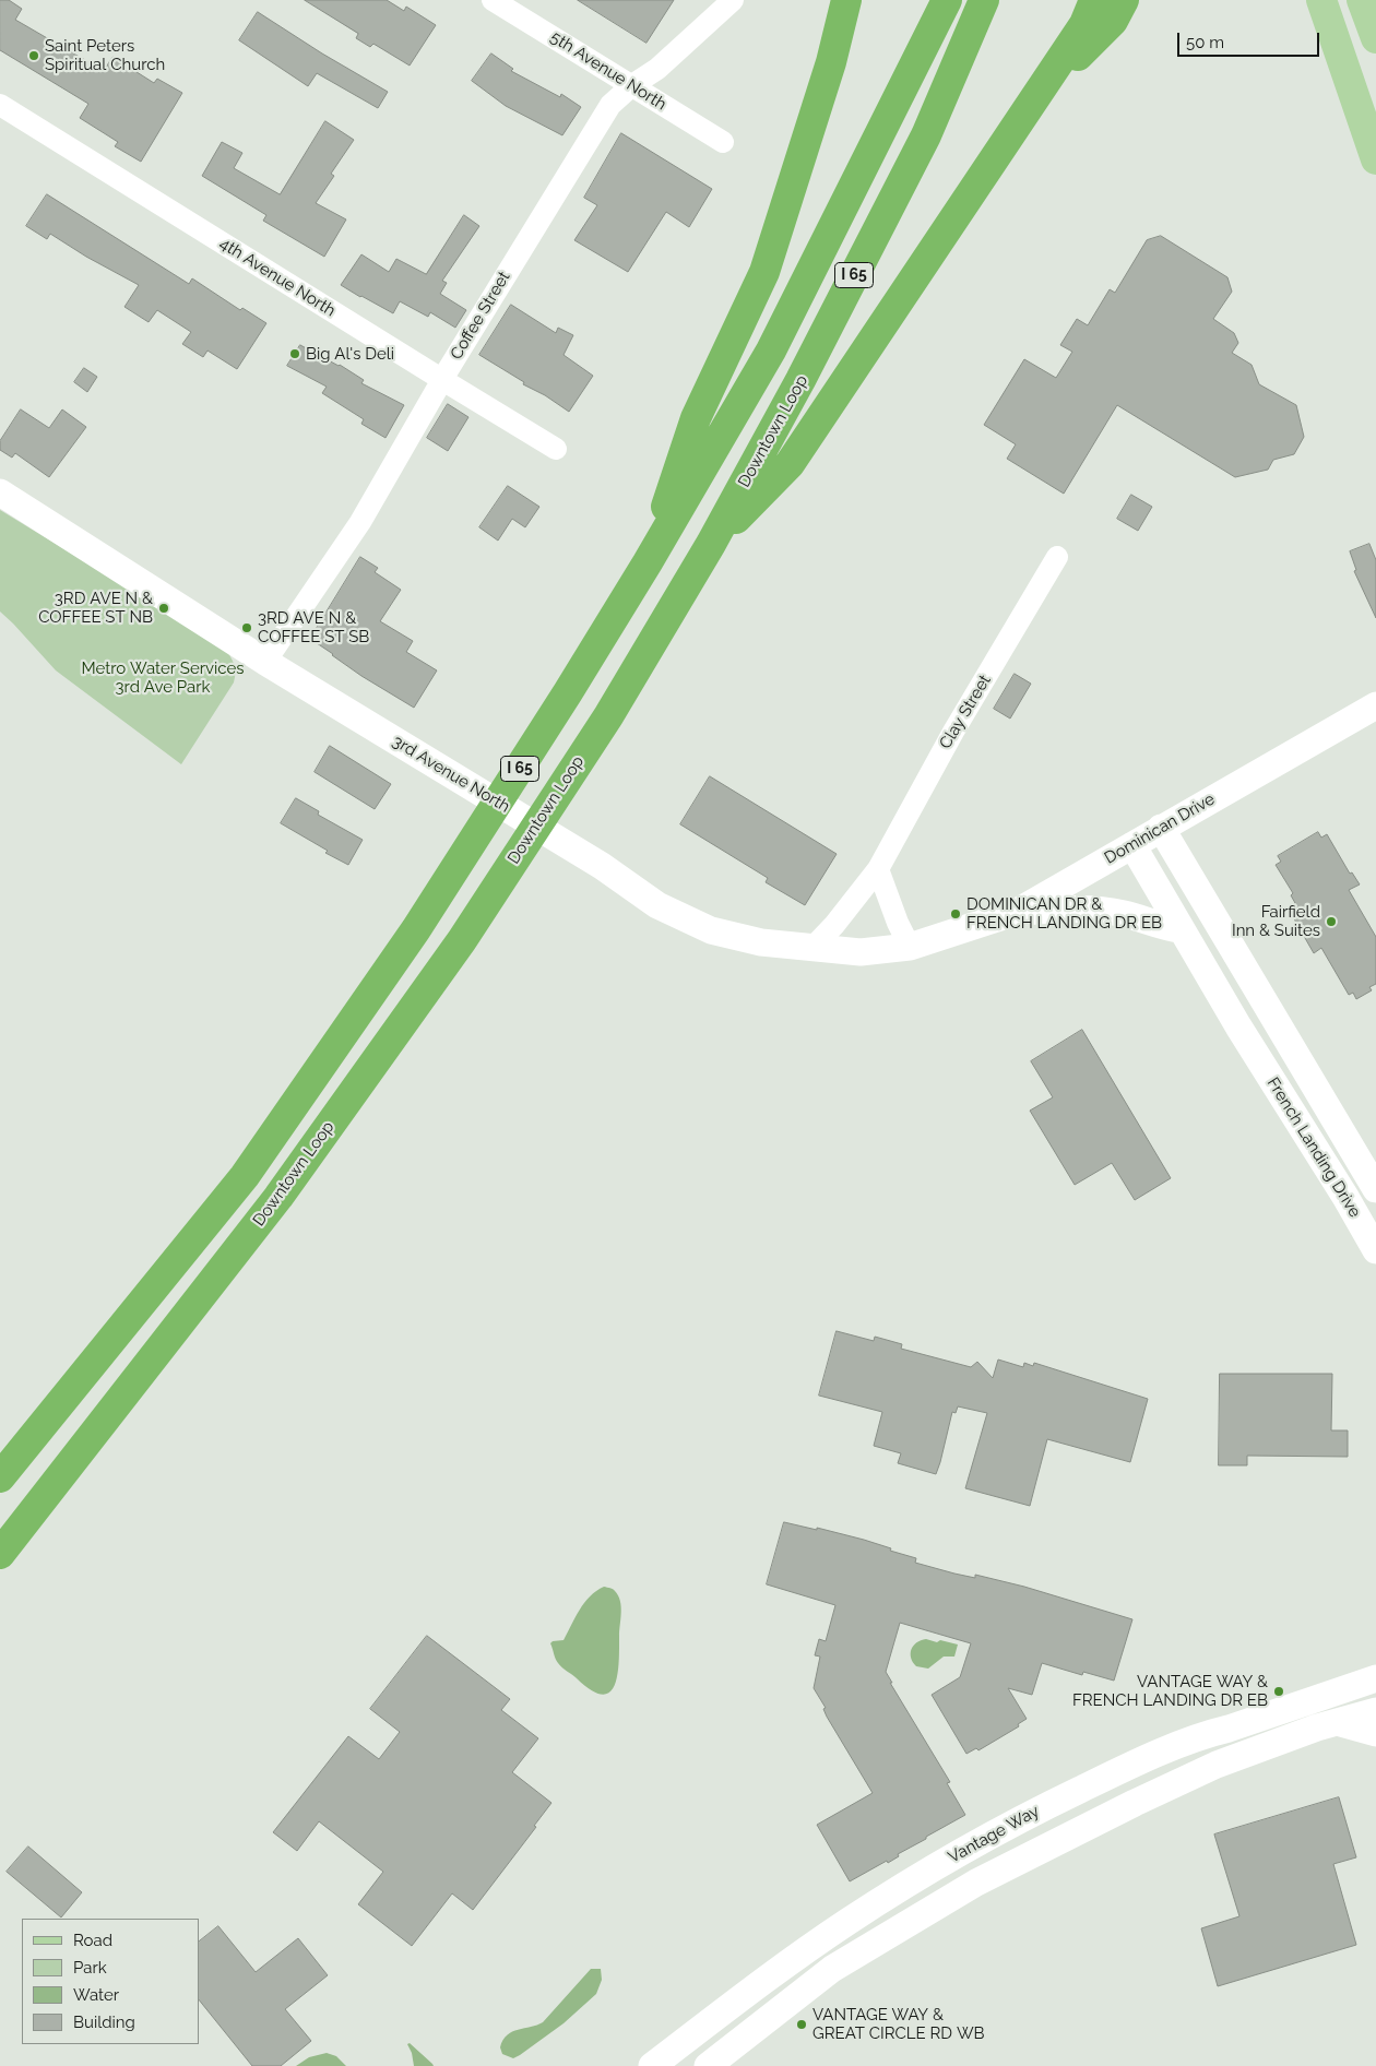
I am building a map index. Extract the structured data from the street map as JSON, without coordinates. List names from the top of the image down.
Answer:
{
  "streets": {
    "highway": ["I 65", "Downtown Loop"],
    "street": [
      "5th Avenue North",
      "4th Avenue North",
      "Coffee Street",
      "Clay Street",
      "3rd Avenue North",
      "Dominican Drive",
      "French Landing Drive",
      "Vantage Way"
    ]
  },
  "crossings": [
    ["5th Avenue North", "Coffee Street"],
    ["4th Avenue North", "Coffee Street"],
    ["Coffee Street", "3rd Avenue North"],
    ["Clay Street", "3rd Avenue North"],
    ["3rd Avenue North", "Dominican Drive"]
  ],
  "parks": ["Metro Water Services 3rd Ave Park"],
  "places": [
    "Saint Peters Spiritual Church",
    "Big Al's Deli",
    "3RD AVE N & COFFEE ST NB",
    "3RD AVE N & COFFEE ST SB",
    "DOMINICAN DR & FRENCH LANDING DR EB",
    "Fairfield Inn & Suites",
    "VANTAGE WAY & FRENCH LANDING DR EB",
    "VANTAGE WAY & GREAT CIRCLE RD WB"
  ],
  "legend": [
    "Road",
    "Park",
    "Water",
    "Building"
  ],
  "scale_bar": "50 m"
}
